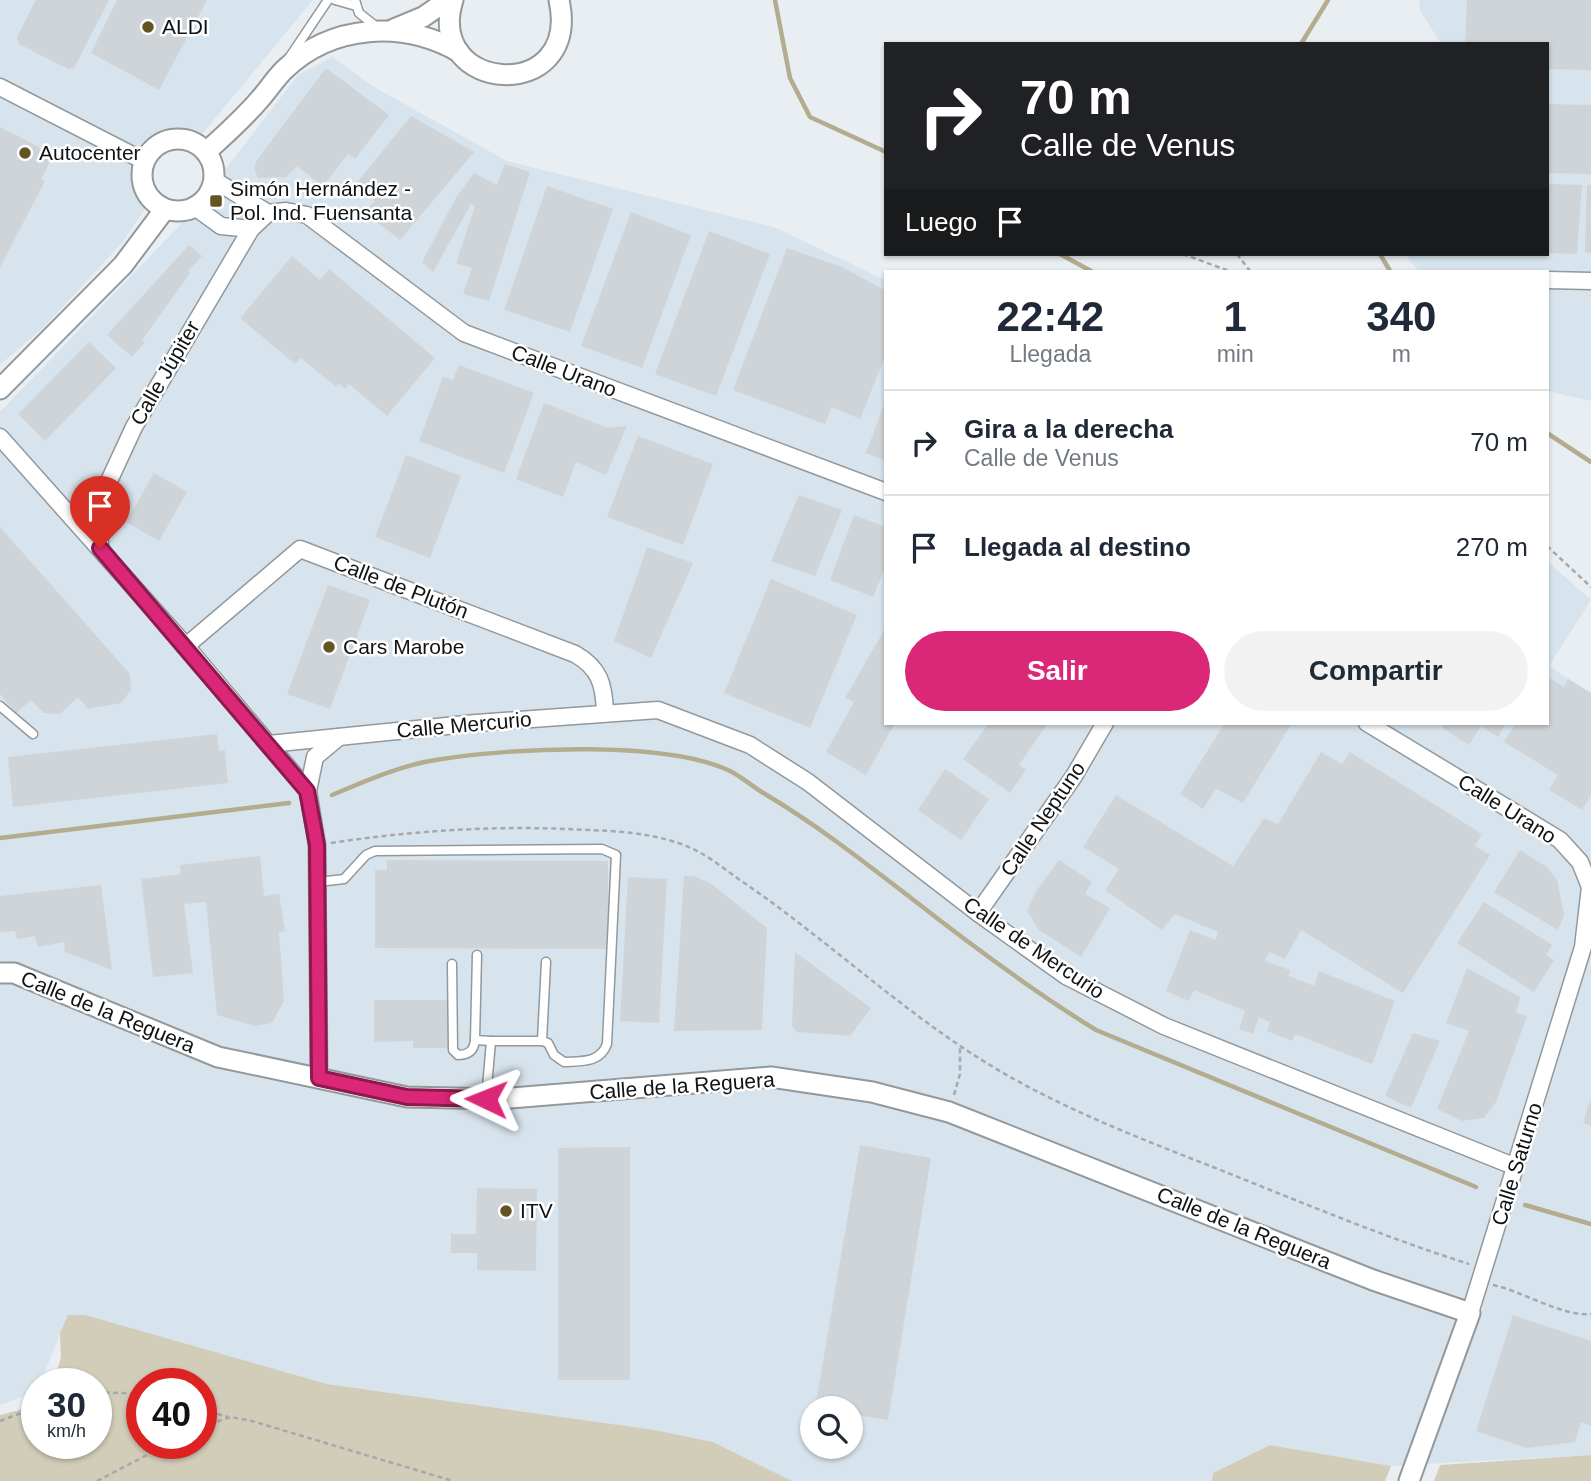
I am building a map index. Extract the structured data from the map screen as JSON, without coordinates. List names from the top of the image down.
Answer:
{
  "streets": {
    "street": [
      "Calle Urano",
      "Calle Júpiter",
      "Calle de Plutón",
      "Calle Mercurio",
      "Calle Neptuno",
      "Calle de Mercurio",
      "Calle de la Reguera",
      "Calle Saturno"
    ]
  },
  "crossings": [
    ["Calle Urano", "Calle Júpiter"],
    ["Calle Urano", "Calle Saturno"],
    ["Calle de Plutón", "Calle Mercurio"],
    ["Calle Mercurio", "Calle de Mercurio"],
    ["Calle Neptuno", "Calle de Mercurio"],
    ["Calle de Mercurio", "Calle Saturno"],
    ["Calle de la Reguera", "Calle Saturno"]
  ],
  "places": {
    "other": [
      "ALDI",
      "Autocenter",
      "Cars Marobe",
      "ITV"
    ],
    "transit": ["Simón Hernández - Pol. Ind. Fuensanta"]
  },
  "page": {
    "turn": ["70 m", "Calle de Venus"],
    "then": "Luego",
    "eta": [
      "22:42",
      "Llegada",
      "1",
      "min",
      "340",
      "m"
    ],
    "list": [
      {
        "name": "Gira a la derecha",
        "note": "Calle de Venus",
        "value": "70 m"
      },
      {
        "name": "Llegada al destino",
        "value": "270 m"
      }
    ],
    "buttons": ["Salir", "Compartir"],
    "speed": "30 km/h",
    "limit": "40"
  }
}
